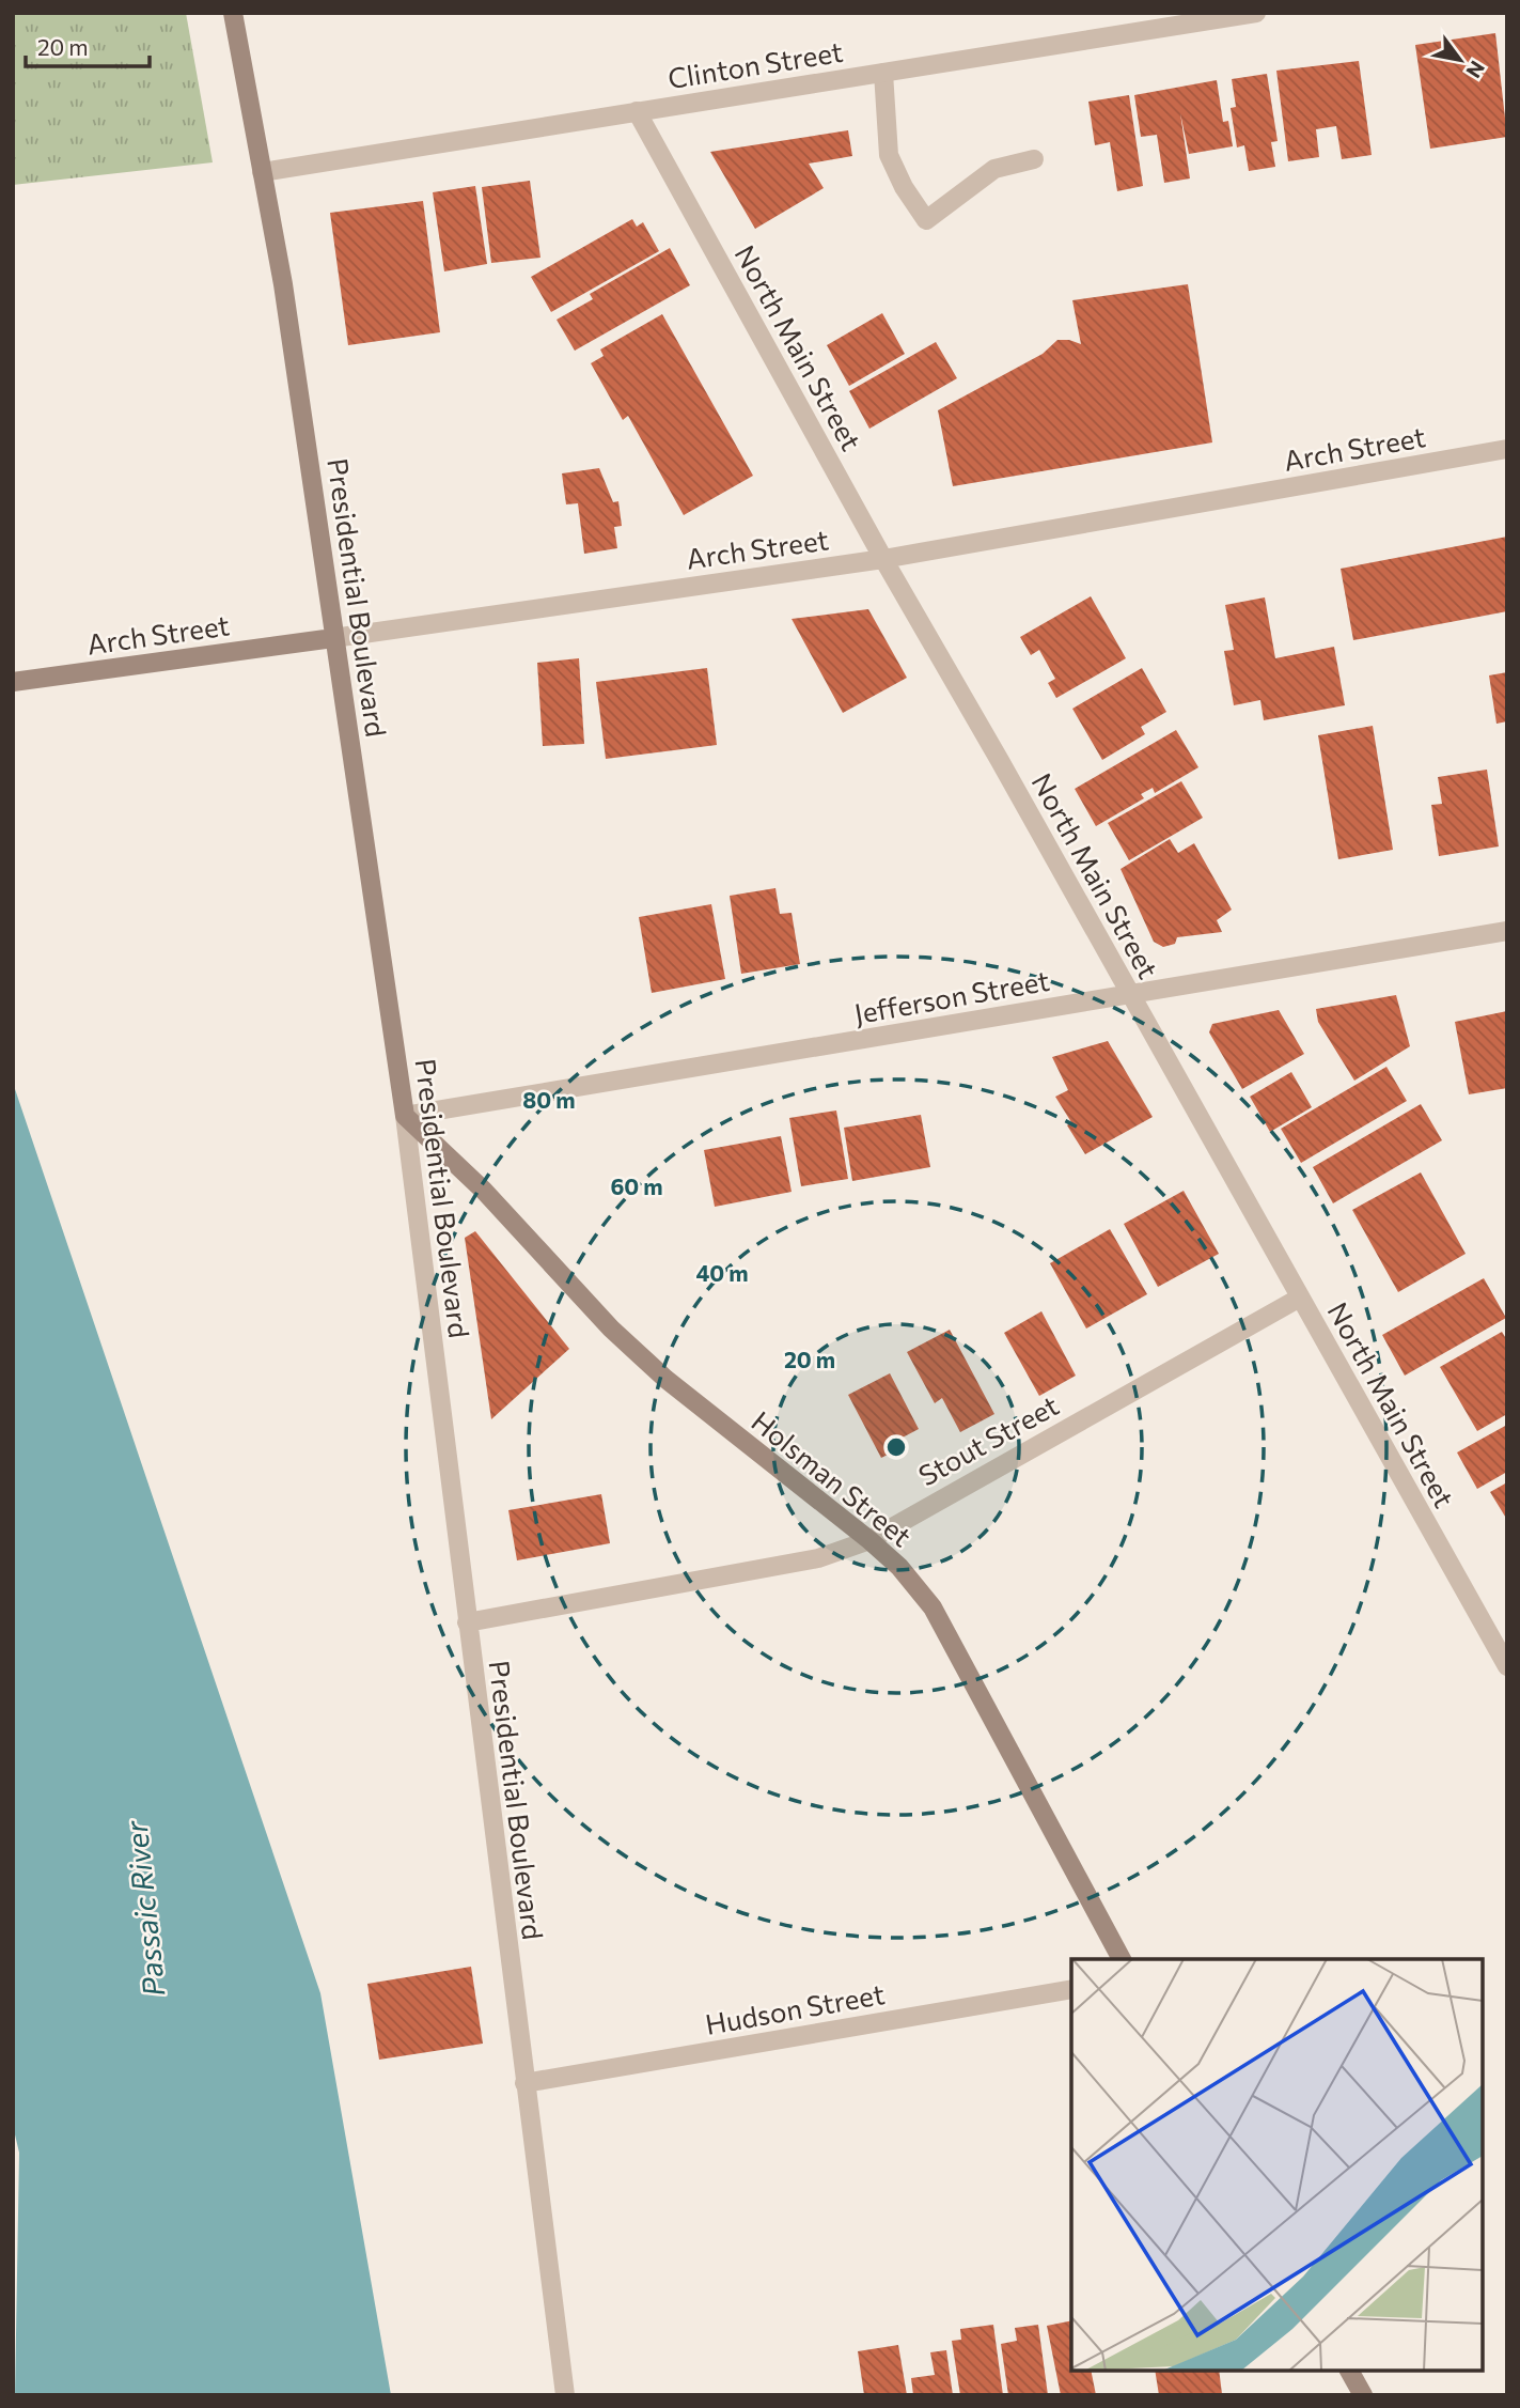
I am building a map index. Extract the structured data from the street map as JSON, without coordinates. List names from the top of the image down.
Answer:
{
  "streets": {
    "street": [
      "Clinton Street",
      "North Main Street",
      "Arch Street",
      "Presidential Boulevard",
      "Jefferson Street",
      "Stout Street",
      "Holsman Street",
      "Hudson Street"
    ]
  },
  "crossings": [
    ["Clinton Street", "North Main Street"],
    ["Clinton Street", "Presidential Boulevard"],
    ["North Main Street", "Arch Street"],
    ["North Main Street", "Jefferson Street"],
    ["North Main Street", "Stout Street"],
    ["Arch Street", "Presidential Boulevard"],
    ["Presidential Boulevard", "Jefferson Street"],
    ["Presidential Boulevard", "Stout Street"],
    ["Presidential Boulevard", "Holsman Street"],
    ["Presidential Boulevard", "Hudson Street"],
    ["Jefferson Street", "Holsman Street"],
    ["Stout Street", "Holsman Street"]
  ],
  "water": ["Passaic River"],
  "scale_bar": "20 m",
  "north": "bottom right",
  "rings": [
    "80 m",
    "60 m",
    "40 m",
    "20 m"
  ]
}
